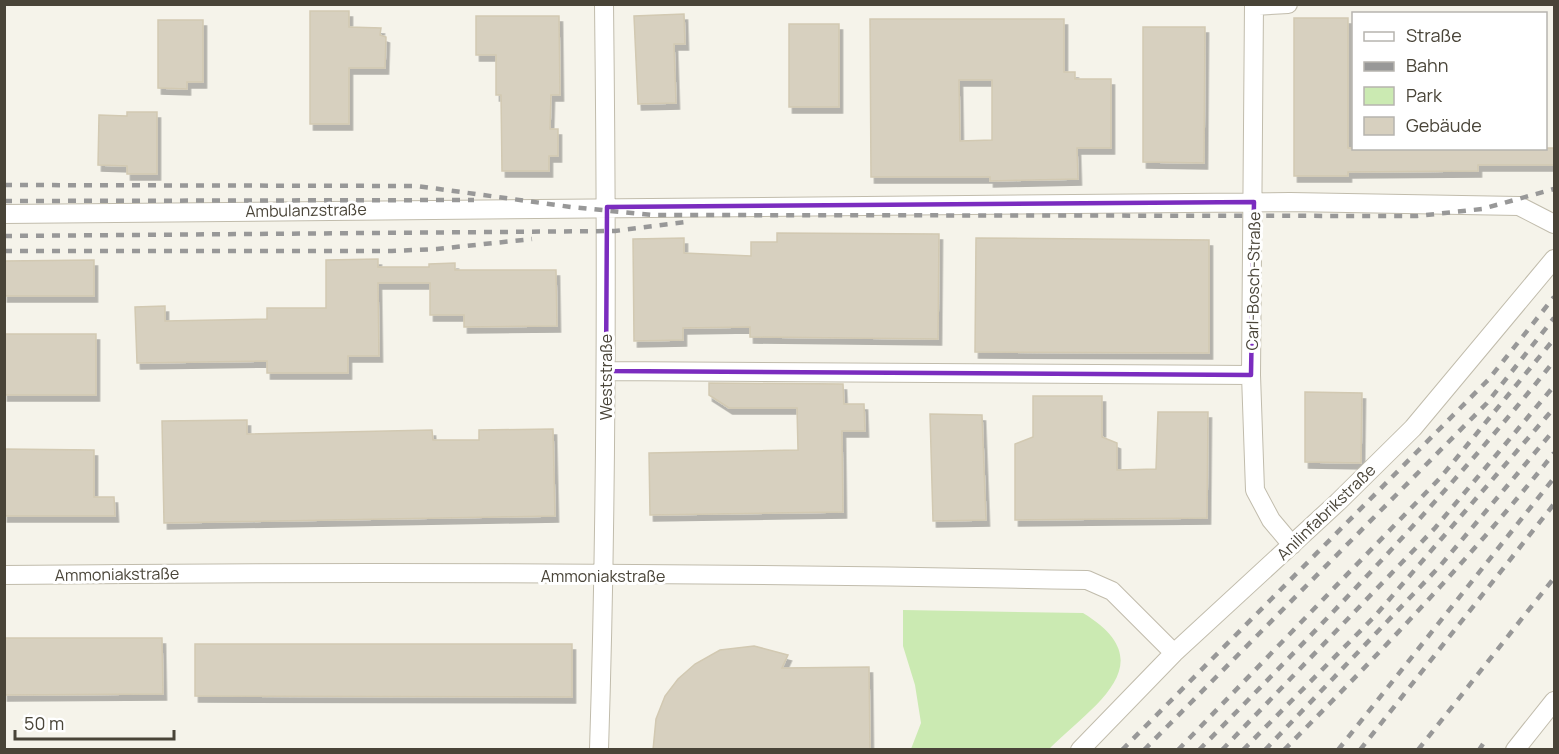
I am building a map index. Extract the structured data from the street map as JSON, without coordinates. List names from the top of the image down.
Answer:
{
  "streets": {
    "street": [
      "Ambulanzstraße",
      "Carl-Bosch-Straße",
      "Weststraße",
      "Anilinfabrikstraße",
      "Ammoniakstraße"
    ]
  },
  "crossings": [
    ["Ambulanzstraße", "Carl-Bosch-Straße"],
    ["Ambulanzstraße", "Weststraße"],
    ["Carl-Bosch-Straße", "Anilinfabrikstraße"],
    ["Weststraße", "Ammoniakstraße"],
    ["Anilinfabrikstraße", "Ammoniakstraße"]
  ],
  "legend": [
    "Straße",
    "Bahn",
    "Park",
    "Gebäude"
  ],
  "scale_bar": "50 m"
}
